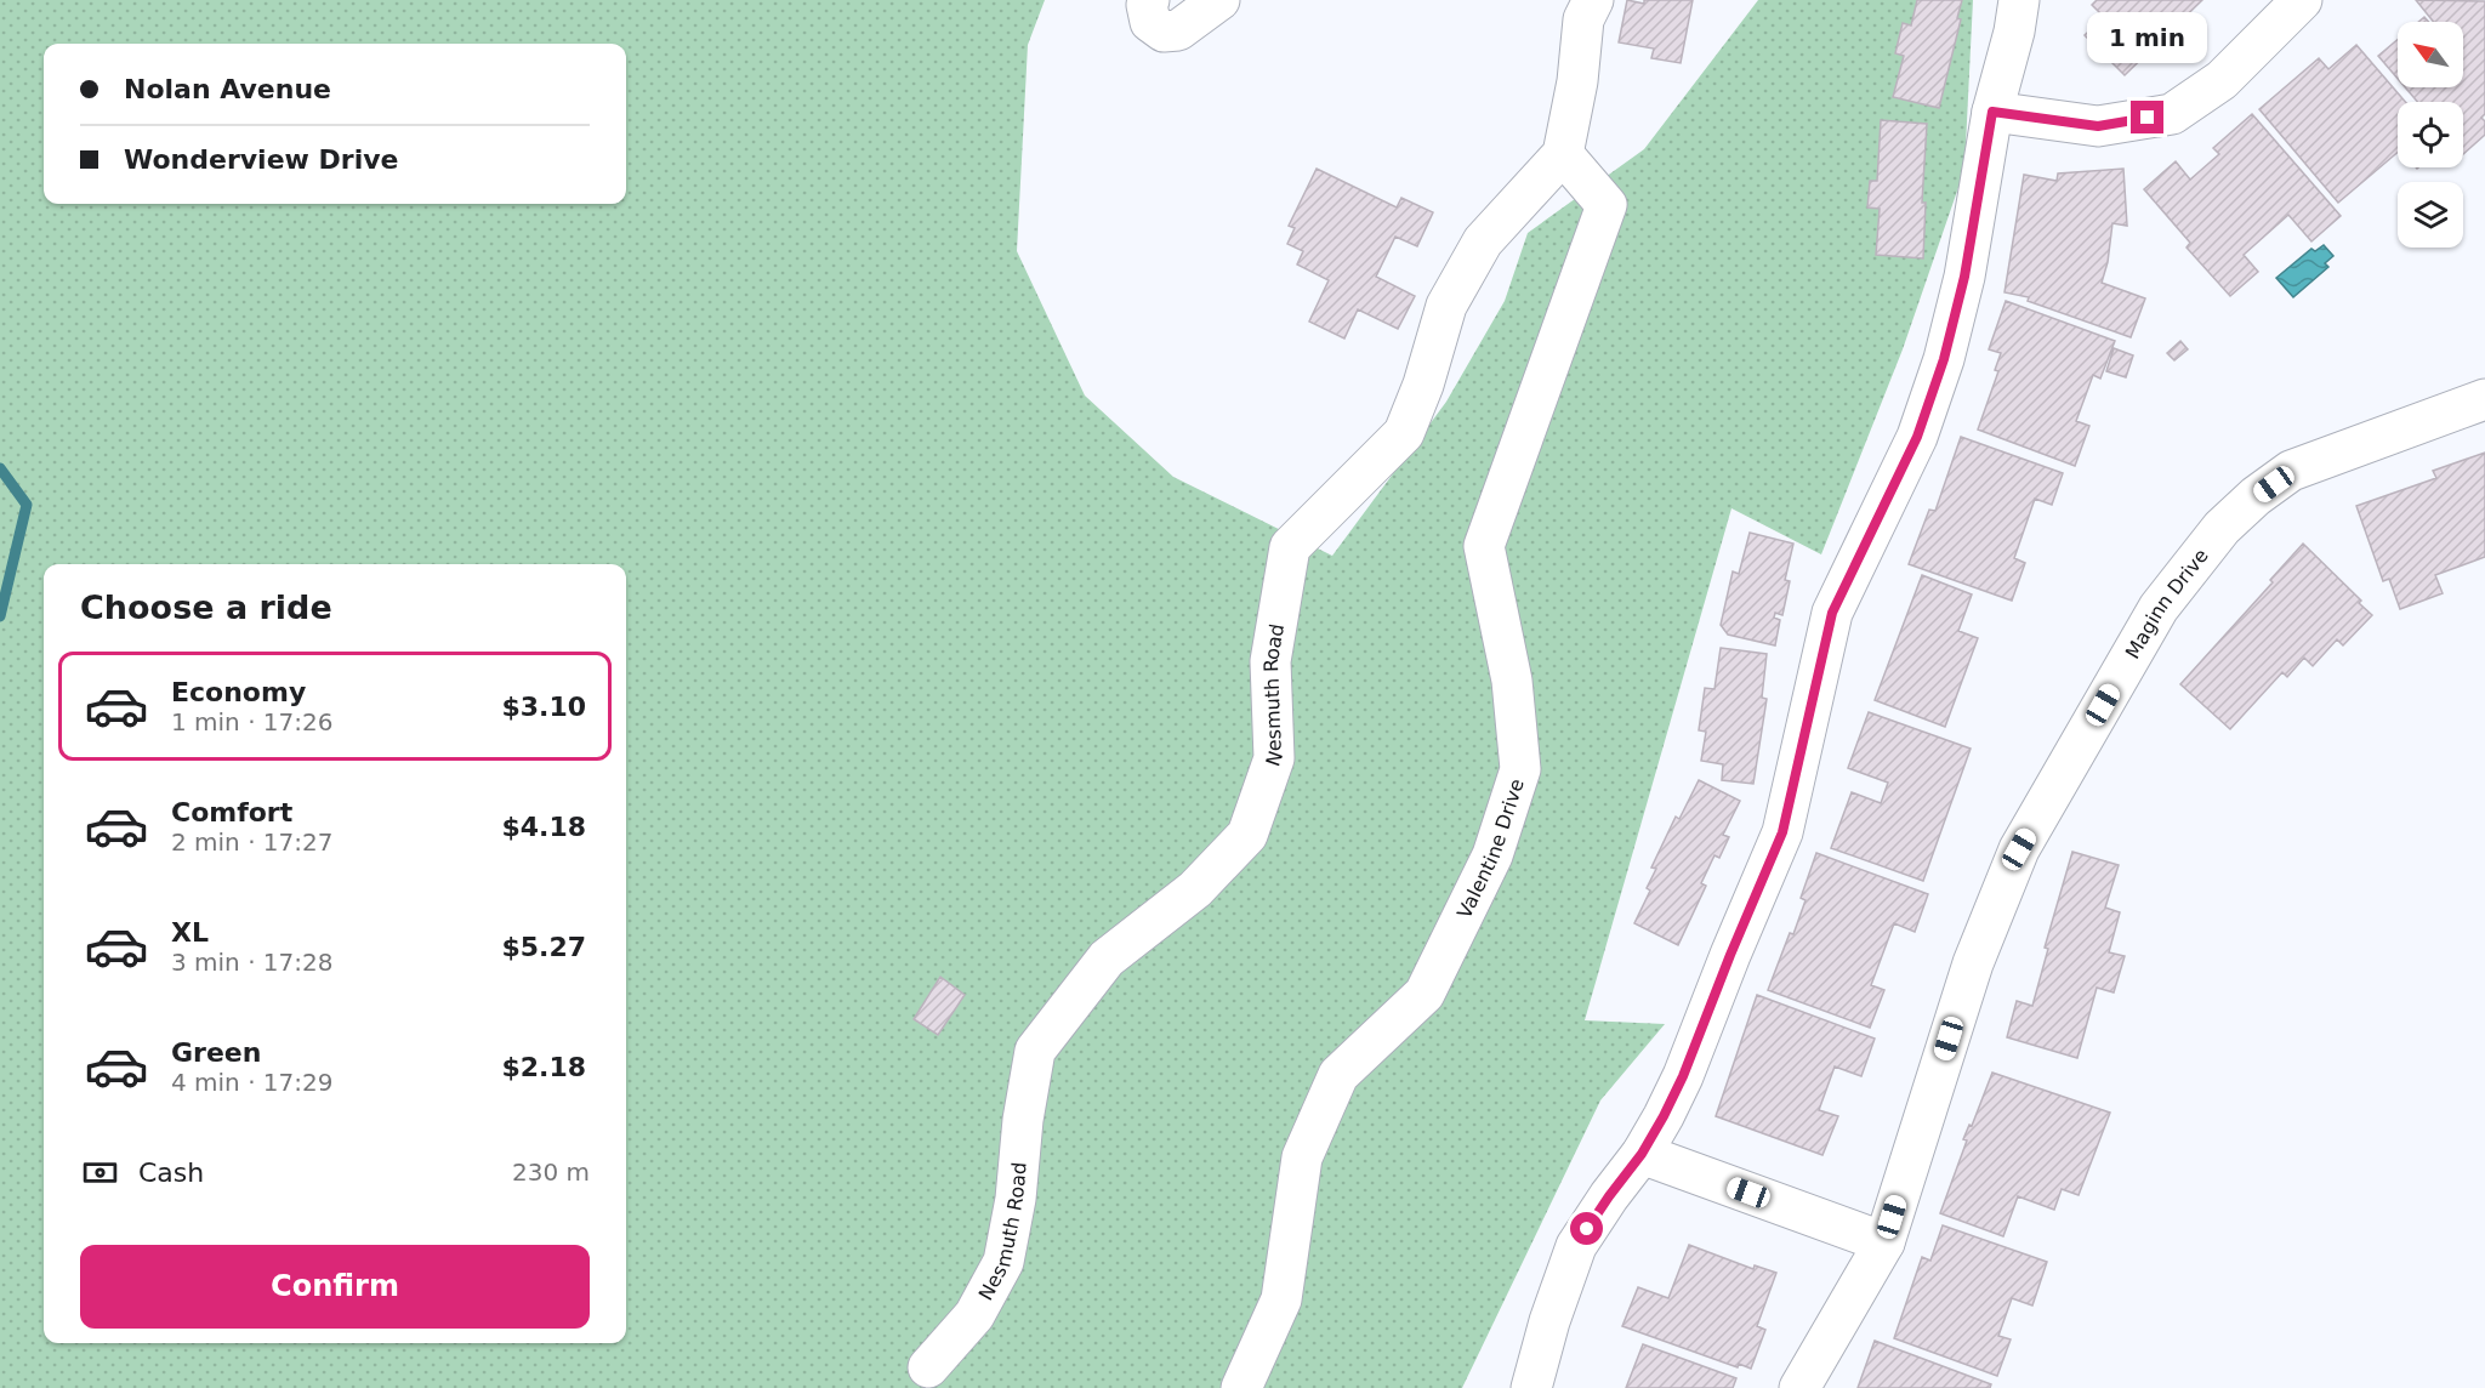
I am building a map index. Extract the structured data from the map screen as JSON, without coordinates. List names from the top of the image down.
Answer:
{
  "streets": {
    "street": ["Maginn Drive", "Nesmuth Road", "Valentine Drive"]
  },
  "crossings": [
    ["Nesmuth Road", "Valentine Drive"]
  ],
  "north": "top left",
  "page": {
    "bubble": "1 min",
    "banner": ["Nolan Avenue", "Wonderview Drive"],
    "heading": "Choose a ride",
    "list": [
      {
        "name": "Economy",
        "note": "1 min · 17:26",
        "value": "$3.10"
      },
      {
        "name": "Comfort",
        "note": "2 min · 17:27",
        "value": "$4.18"
      },
      {
        "name": "XL",
        "note": "3 min · 17:28",
        "value": "$5.27"
      },
      {
        "name": "Green",
        "note": "4 min · 17:29",
        "value": "$2.18"
      }
    ],
    "pay": ["Cash", "230 m"],
    "buttons": "Confirm"
  }
}
